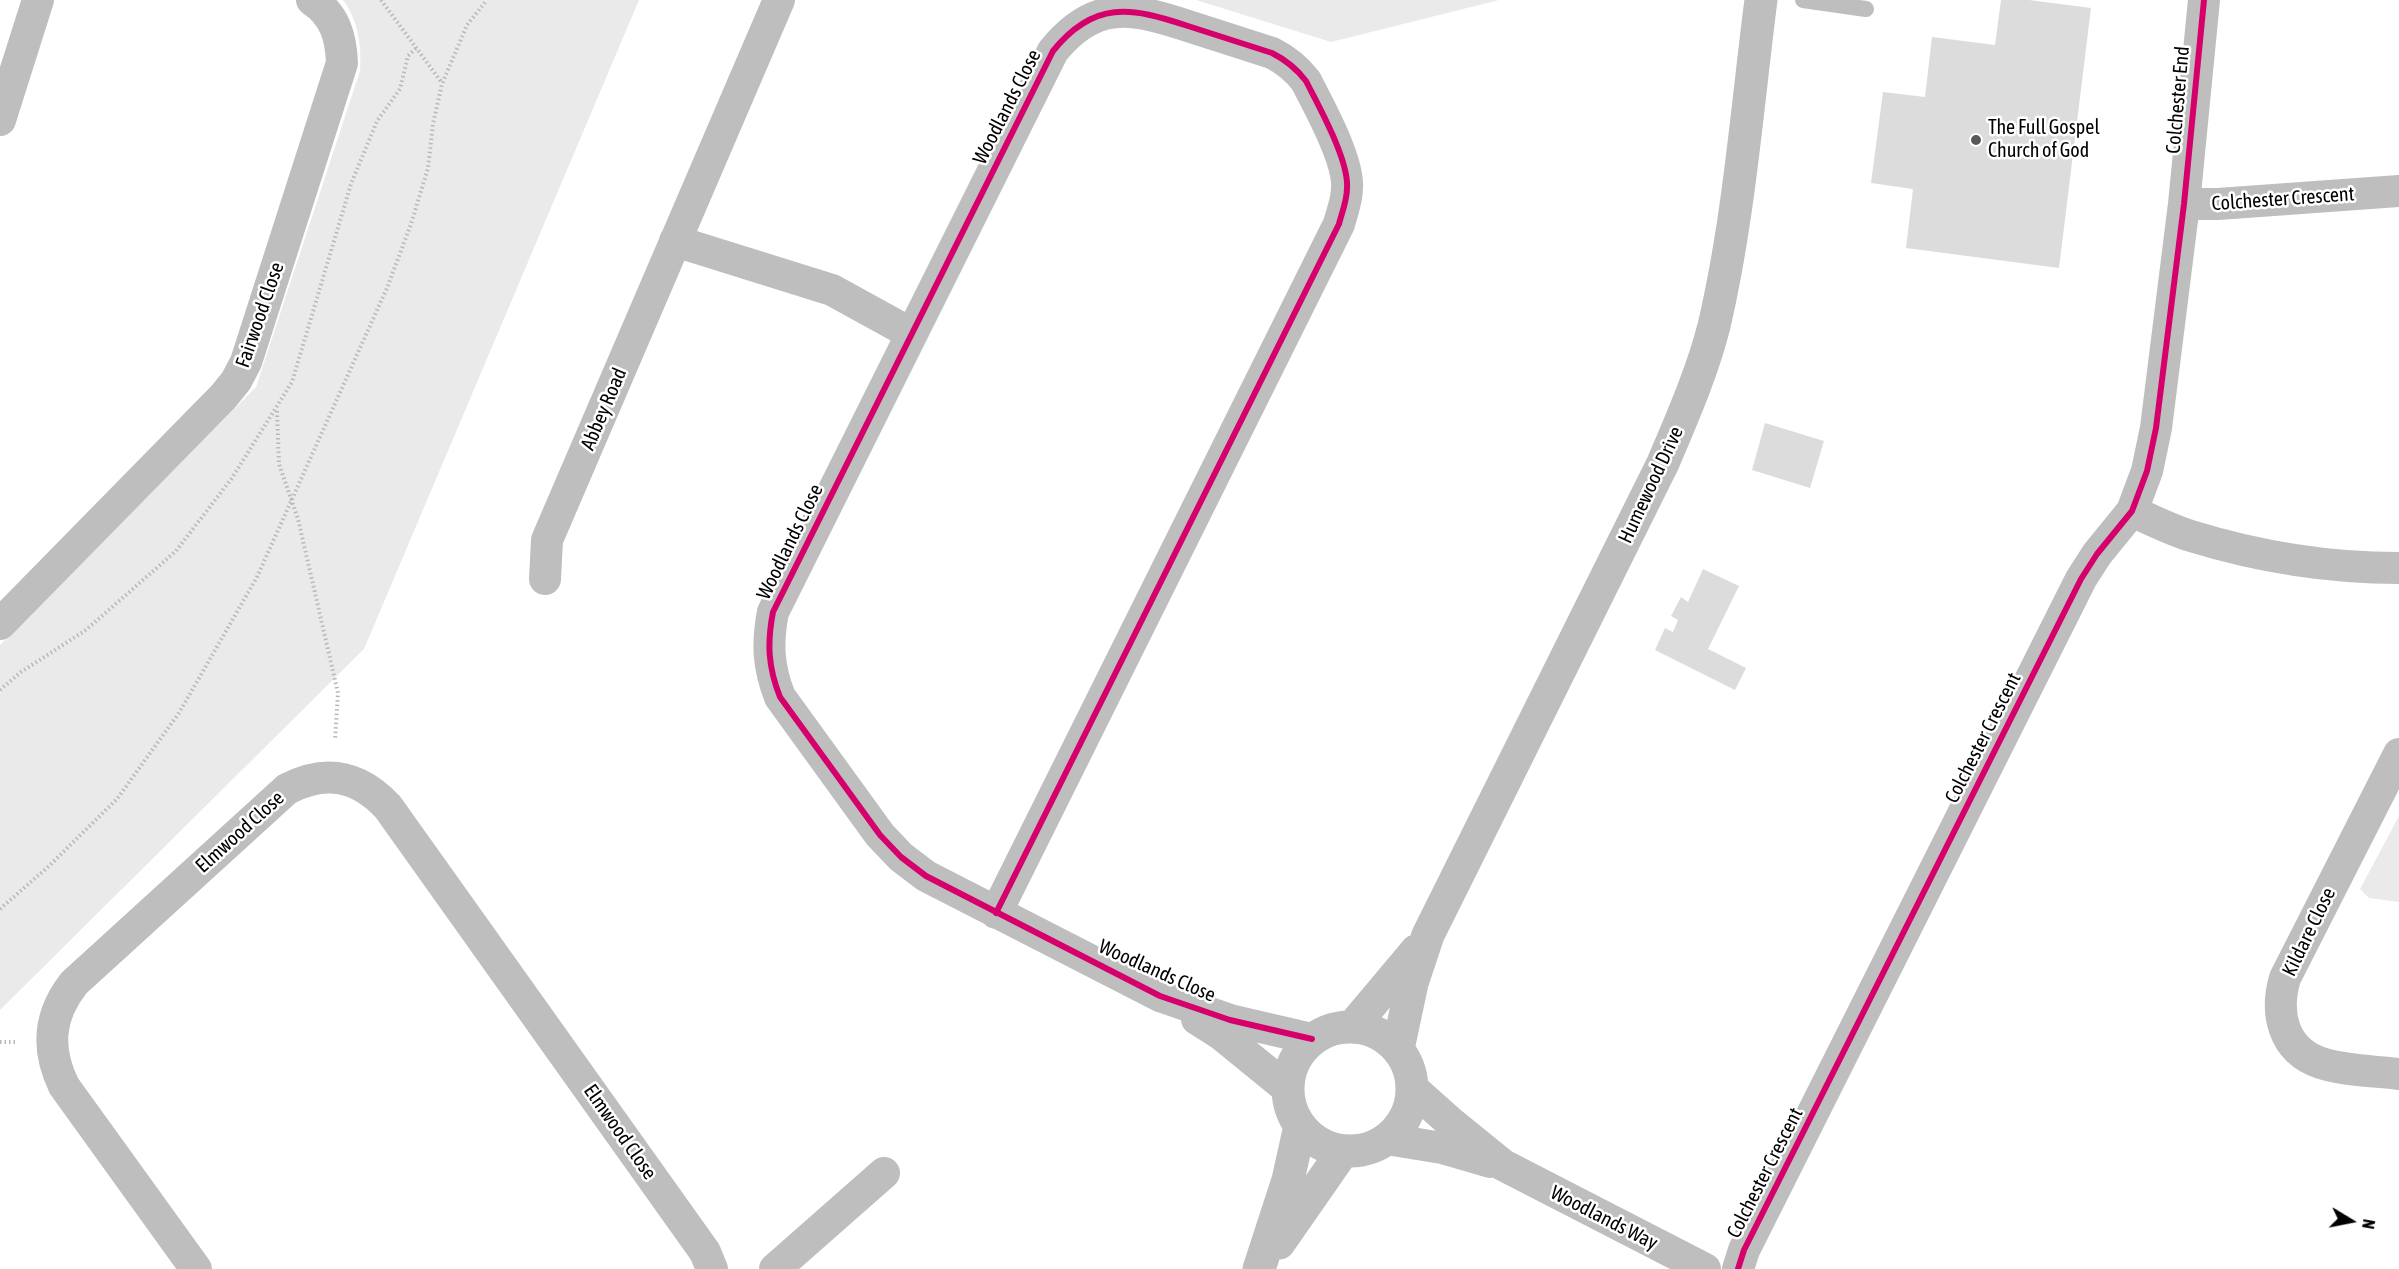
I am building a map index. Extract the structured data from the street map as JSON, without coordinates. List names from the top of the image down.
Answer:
{
  "streets": {
    "street": [
      "Colchester End",
      "Woodlands Close",
      "Colchester Crescent",
      "Fairwood Close",
      "Abbey Road",
      "Humewood Drive",
      "Elmwood Close",
      "Kildare Close",
      "Woodlands Way"
    ]
  },
  "crossings": [
    ["Colchester End", "Colchester Crescent"],
    ["Woodlands Close", "Humewood Drive"],
    ["Woodlands Close", "Woodlands Way"],
    ["Humewood Drive", "Woodlands Way"]
  ],
  "places": ["The Full Gospel Church of God"],
  "north": "right"
}
